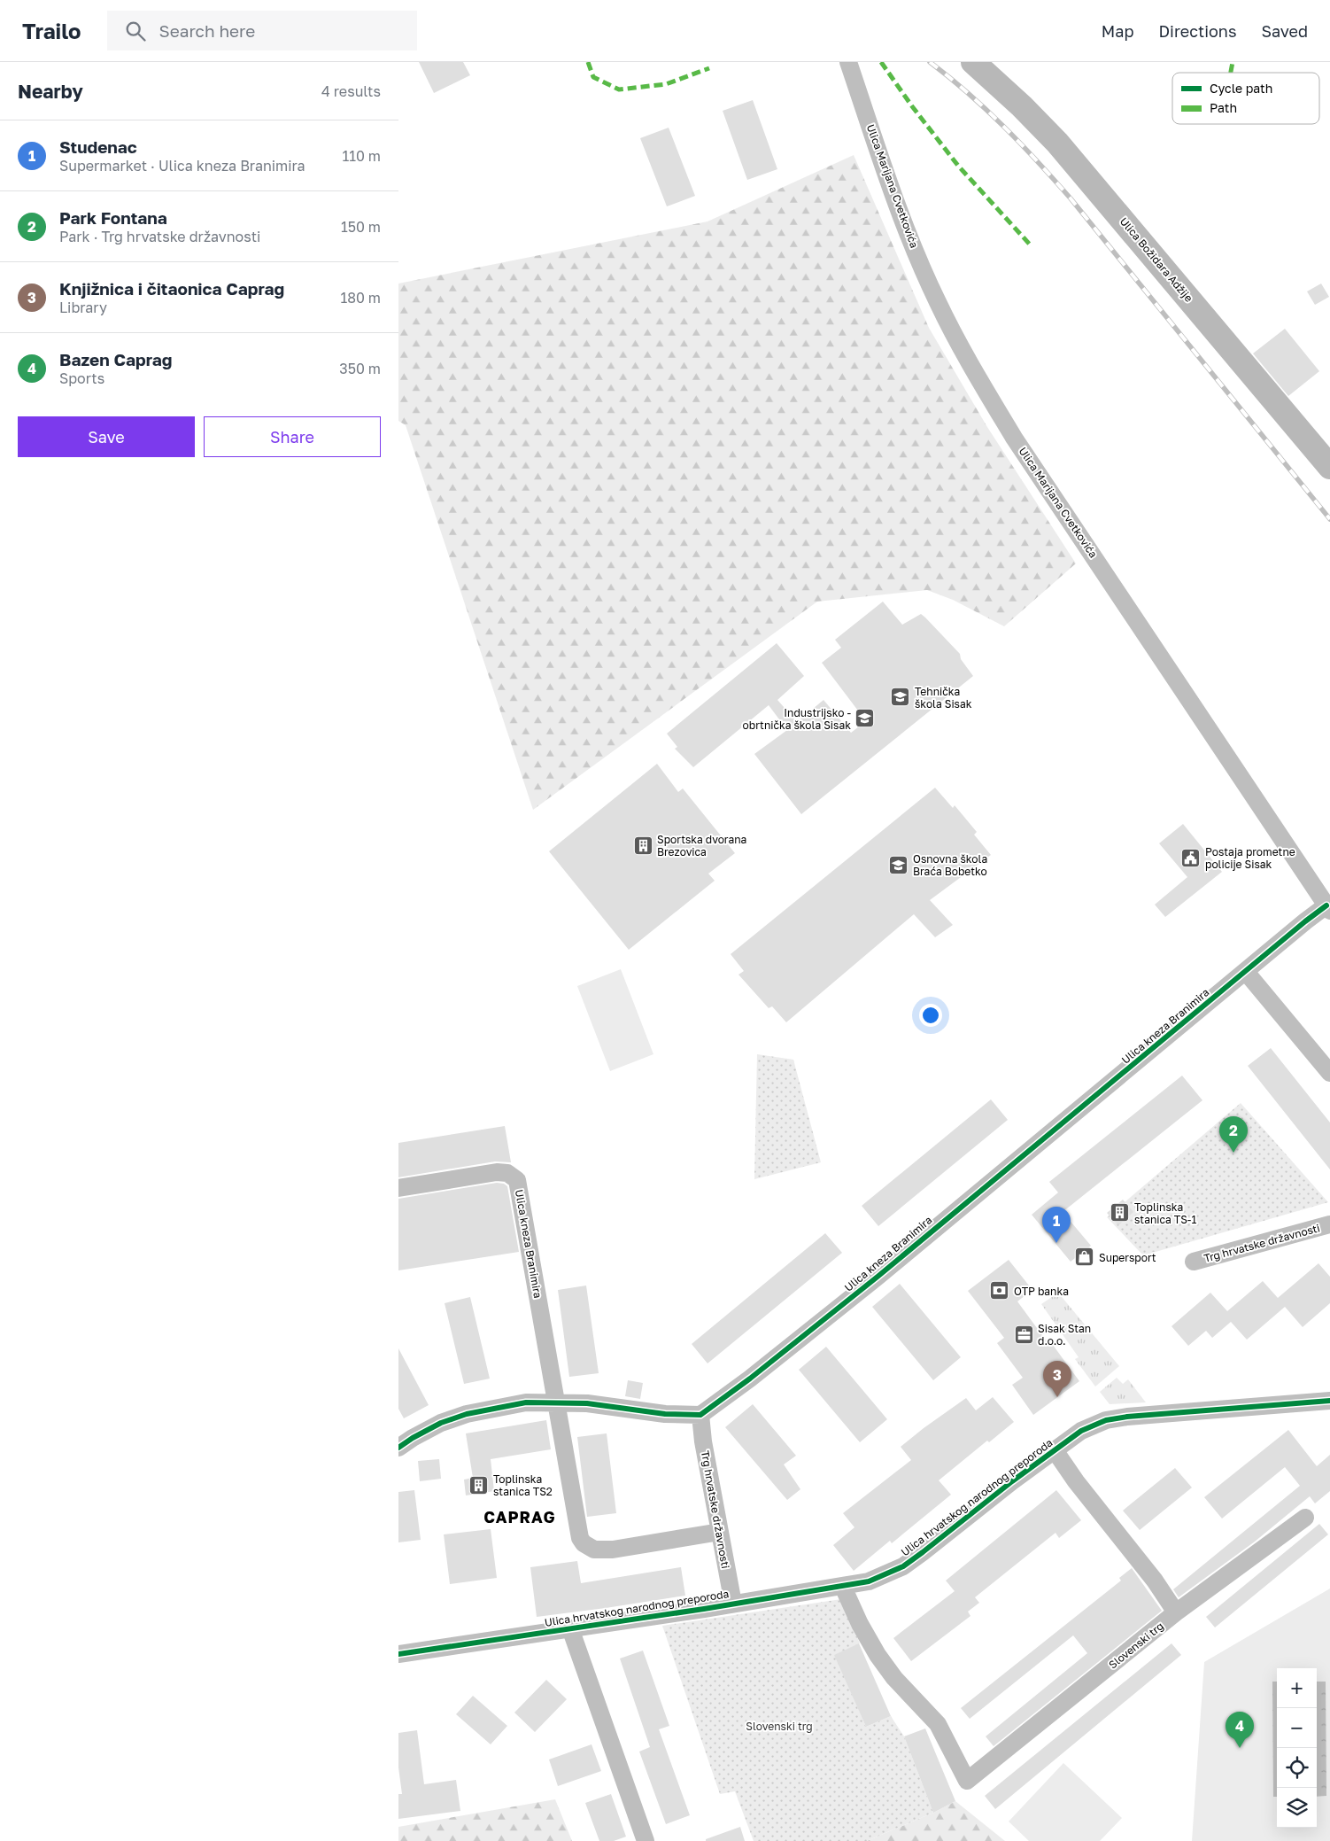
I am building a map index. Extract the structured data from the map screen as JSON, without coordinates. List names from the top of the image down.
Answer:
{
  "streets": {
    "main road": ["Ulica Božidara Adžije"],
    "street": [
      "Ulica Marijana Cvetkovića",
      "Ulica kneza Branimira",
      "Trg hrvatske državnosti",
      "Ulica hrvatskog narodnog preporoda",
      "Slovenski trg"
    ]
  },
  "crossings": [
    ["Ulica Marijana Cvetkovića", "Ulica kneza Branimira"],
    ["Ulica kneza Branimira", "Trg hrvatske državnosti"],
    ["Trg hrvatske državnosti", "Ulica hrvatskog narodnog preporoda"],
    ["Ulica hrvatskog narodnog preporoda", "Slovenski trg"]
  ],
  "districts": ["CAPRAG"],
  "parks": ["Slovenski trg"],
  "places": {
    "school or university": ["Tehnička škola Sisak", "Industrijsko - obrtnička škola Sisak", "Osnovna škola Braća Bobetko"],
    "building": ["Sportska dvorana Brezovica", "Toplinska stanica TS-1", "Toplinska stanica TS2"],
    "public building": ["Postaja prometne policije Sisak"],
    "shop": ["Supersport"],
    "bank": ["OTP banka"],
    "office": ["Sisak Stan d.o.o."]
  },
  "legend": ["Cycle path", "Path"],
  "page": {
    "header": "Trailo",
    "search": "Search here",
    "nav": ["Map", "Directions", "Saved"],
    "heading": ["Nearby", "4 results"],
    "list": [
      {
        "mark": "1",
        "name": "Studenac",
        "note": "Supermarket · Ulica kneza Branimira",
        "value": "110 m"
      },
      {
        "mark": "2",
        "name": "Park Fontana",
        "note": "Park · Trg hrvatske državnosti",
        "value": "150 m"
      },
      {
        "mark": "3",
        "name": "Knjižnica i čitaonica Caprag",
        "note": "Library",
        "value": "180 m"
      },
      {
        "mark": "4",
        "name": "Bazen Caprag",
        "note": "Sports",
        "value": "350 m"
      }
    ],
    "buttons": ["Save", "Share"],
    "pins": [
      "2",
      "1",
      "3",
      "4"
    ],
    "map_buttons": ["+", "−"]
  }
}
